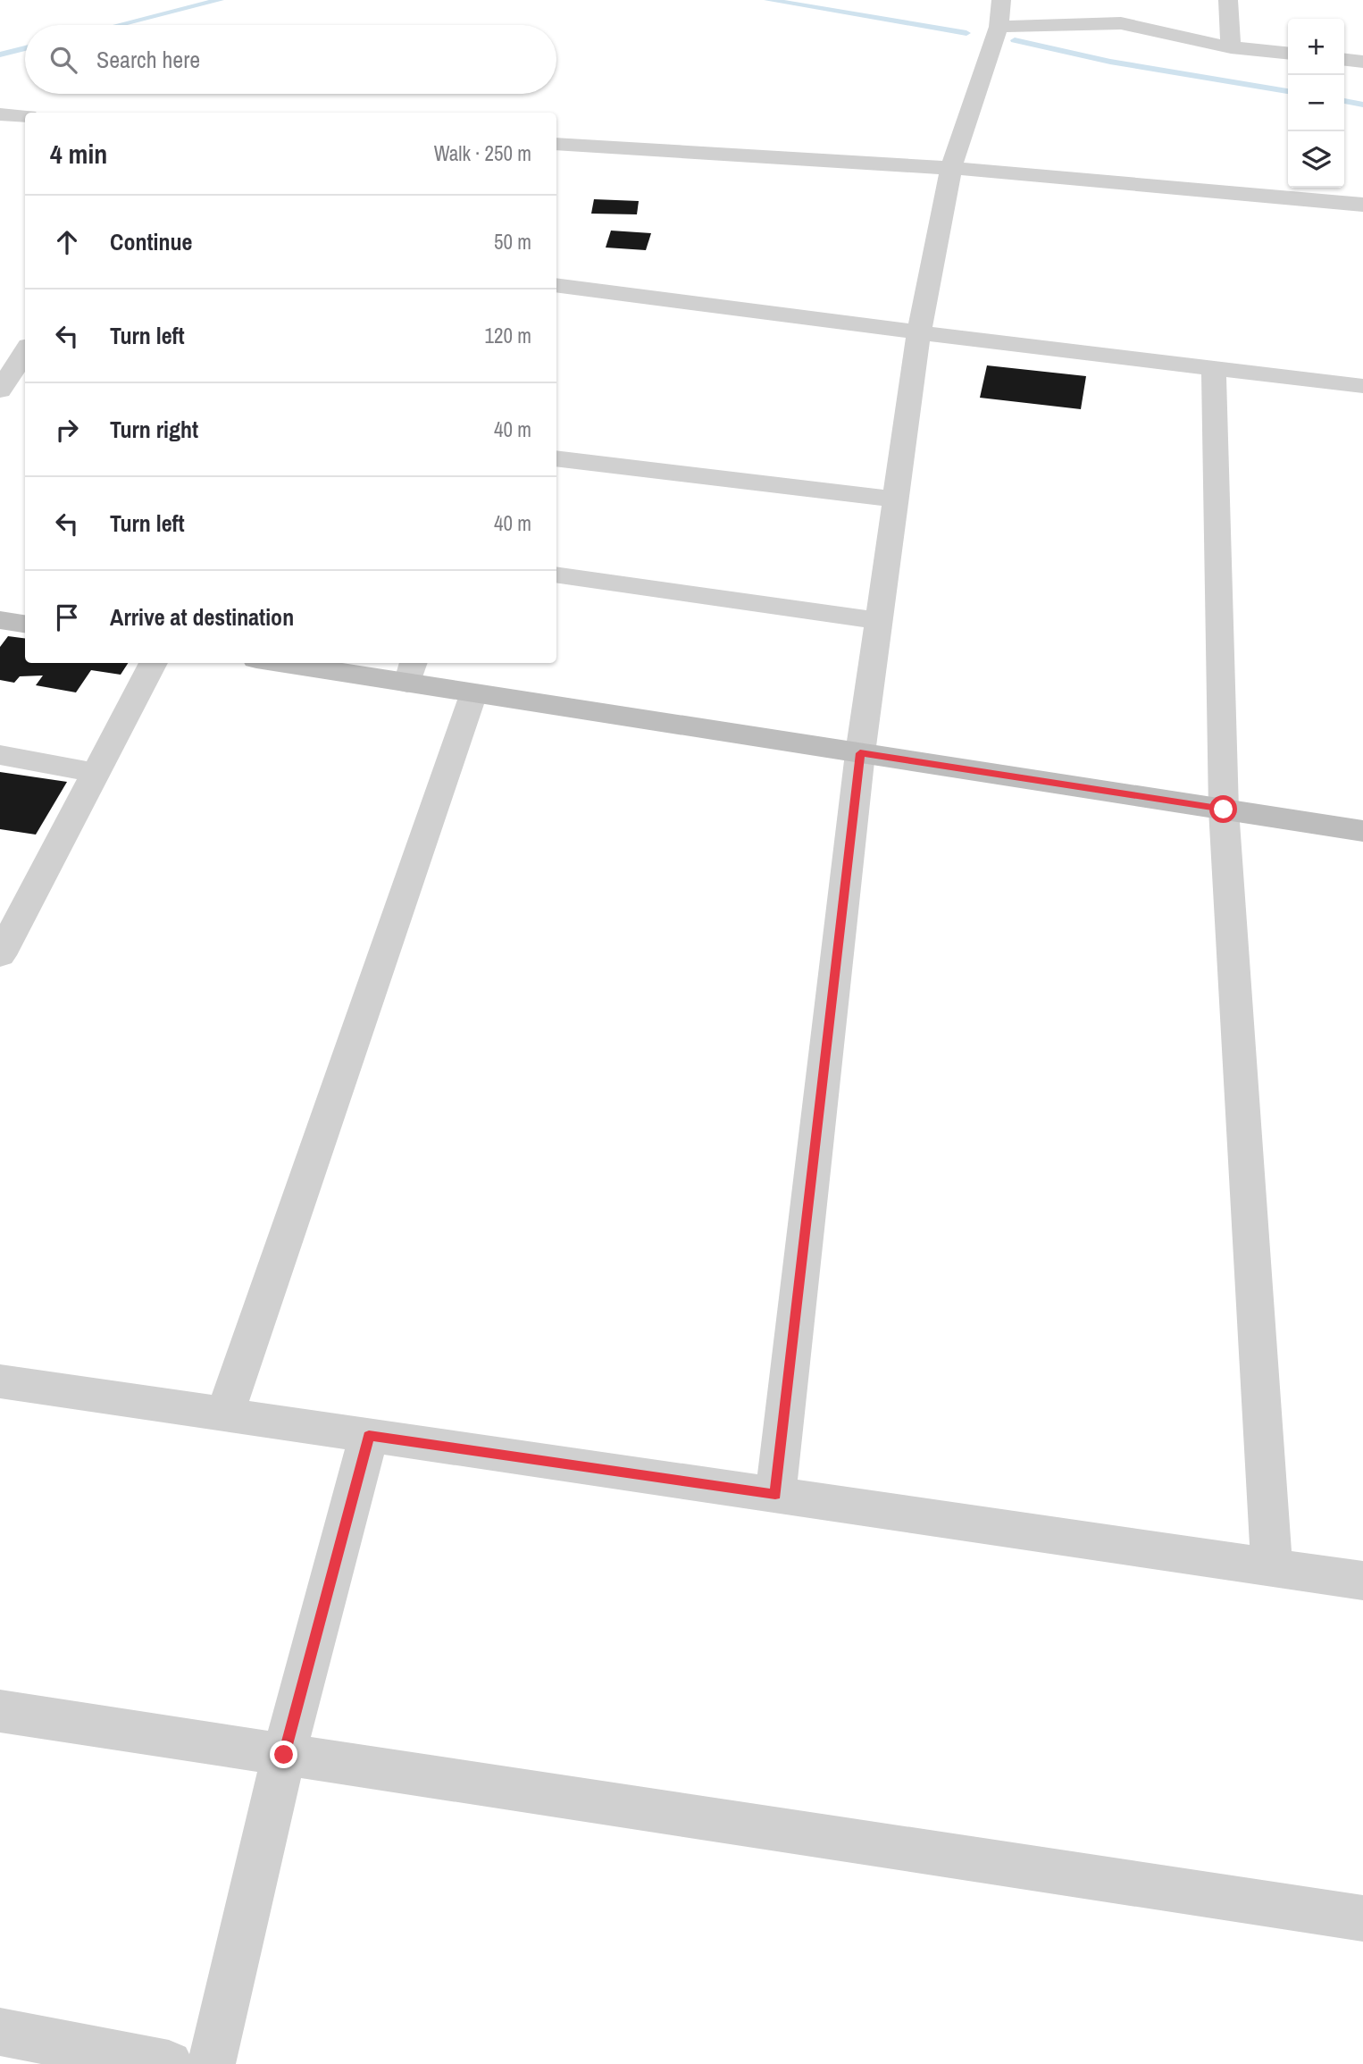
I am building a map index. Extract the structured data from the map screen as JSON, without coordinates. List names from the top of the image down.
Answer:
{
  "page": {
    "map_buttons": ["+", "−"],
    "search": "Search here",
    "heading": ["4 min", "Walk · 250 m"],
    "list": [
      ["Continue", "50 m"],
      ["Turn left", "120 m"],
      ["Turn right", "40 m"],
      ["Turn left", "40 m"],
      "Arrive at destination"
    ]
  }
}
